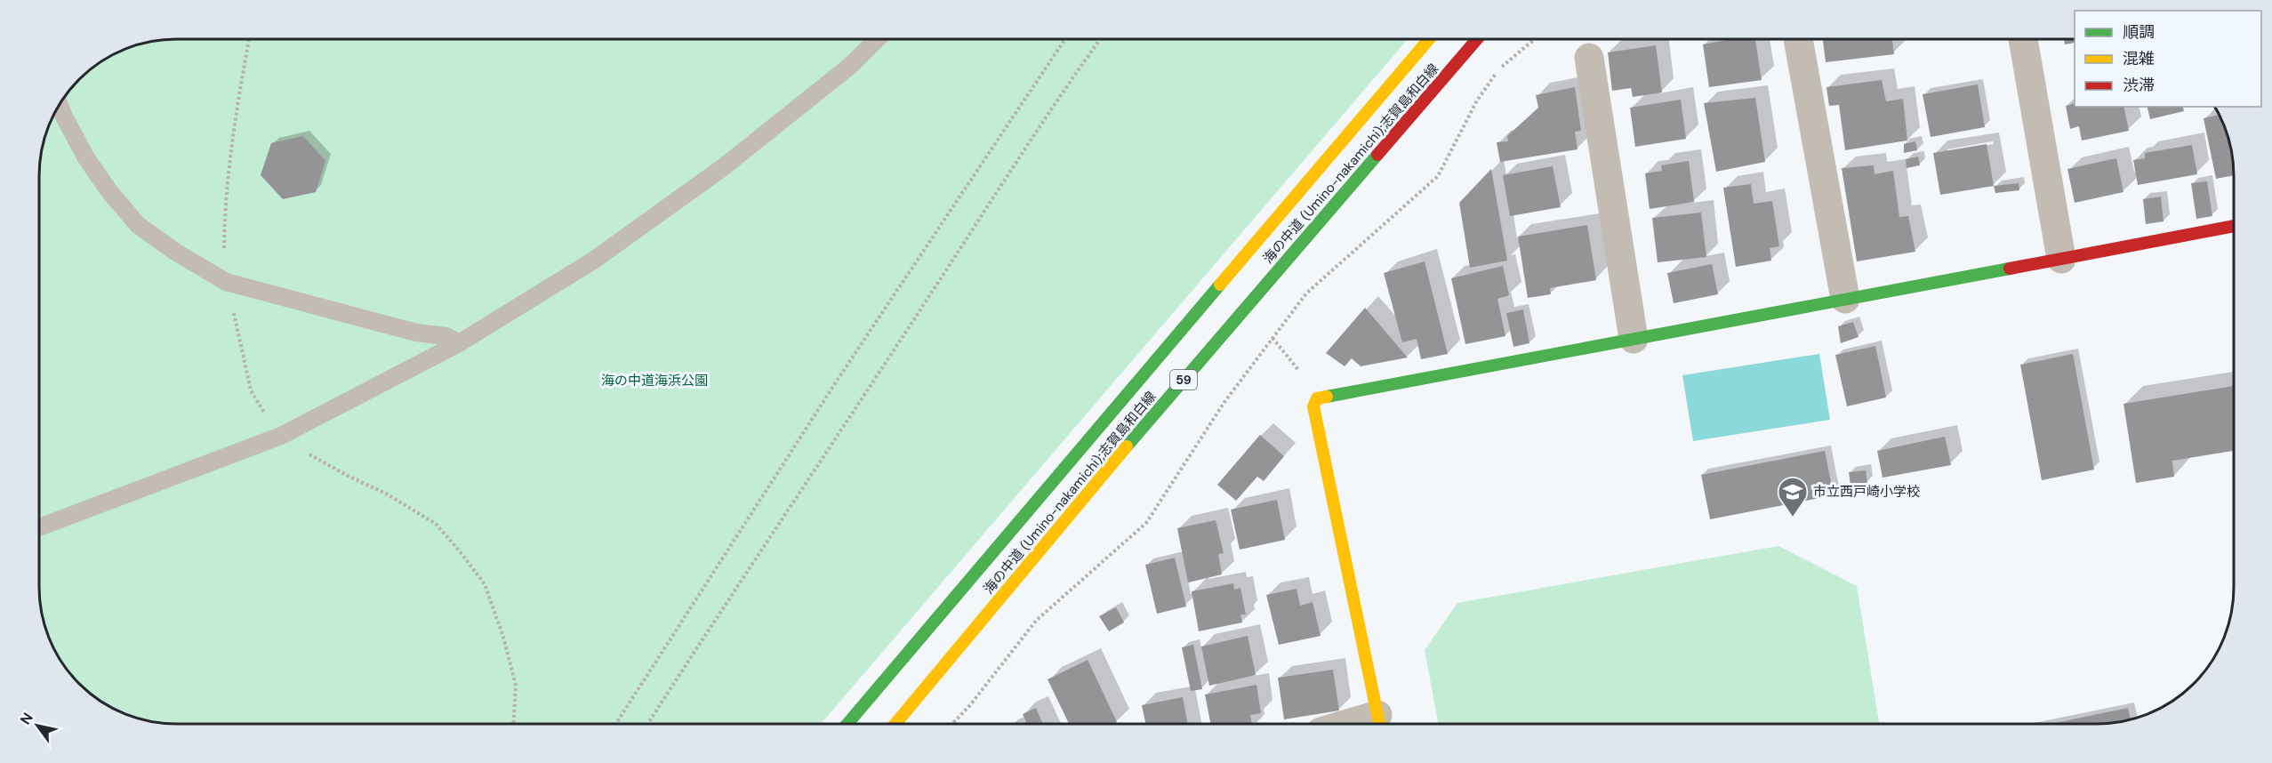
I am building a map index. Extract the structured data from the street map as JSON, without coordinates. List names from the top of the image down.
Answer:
{
  "streets": {
    "main road": ["海の中道 (Umino-nakamichi);志賀島和白線", "59"]
  },
  "parks": ["海の中道海浜公園"],
  "places": {
    "school or university": ["市立西戸崎小学校"]
  },
  "legend": ["順調", "混雑", "渋滞"],
  "north": "top left"
}
